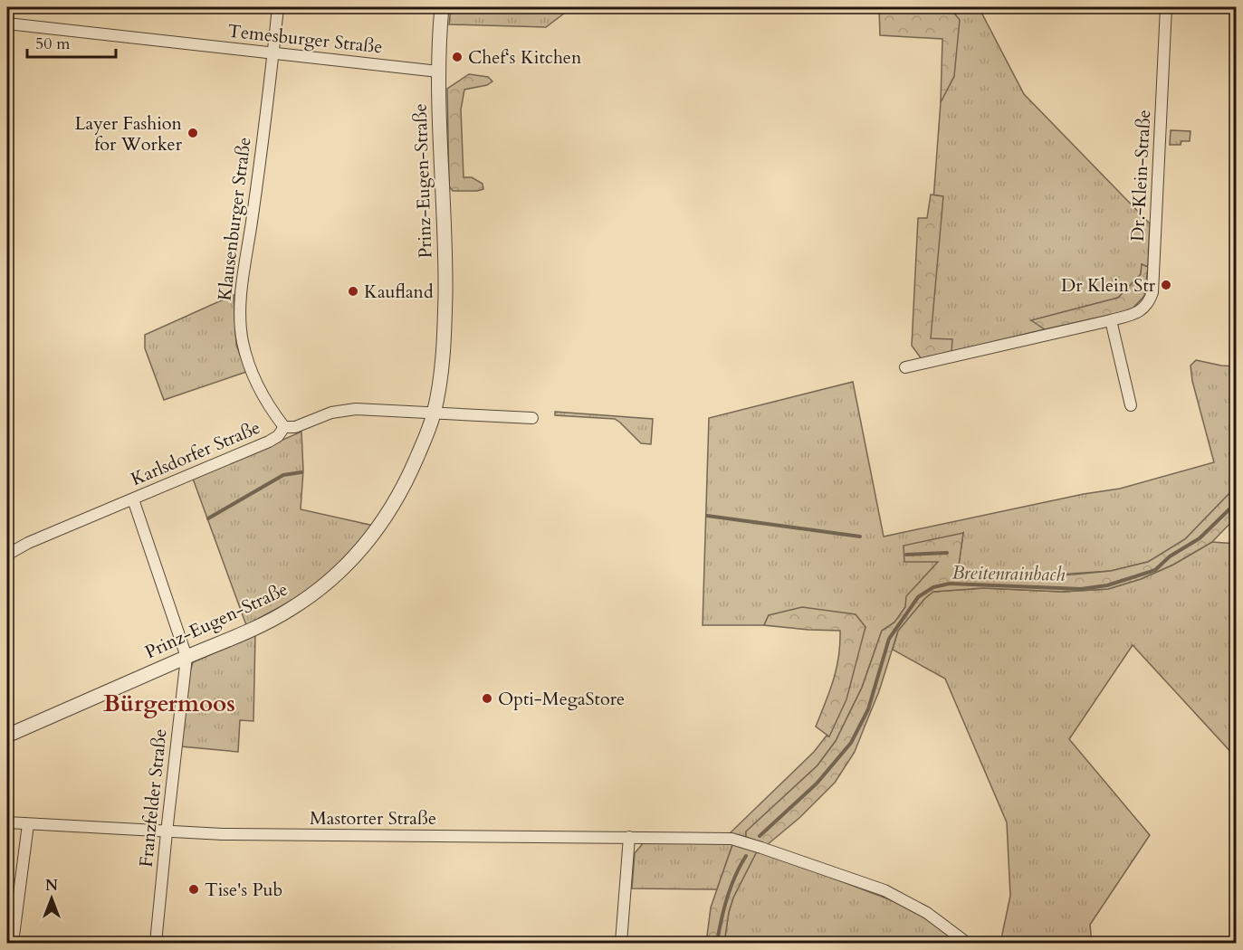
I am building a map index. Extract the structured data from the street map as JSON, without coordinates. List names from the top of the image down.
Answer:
{
  "streets": {
    "street": [
      "Temesburger Straße",
      "Dr.-Klein-Straße",
      "Prinz-Eugen-Straße",
      "Klausenburger Straße",
      "Karlsdorfer Straße",
      "Franzfelder Straße",
      "Mastorter Straße"
    ]
  },
  "crossings": [
    ["Temesburger Straße", "Prinz-Eugen-Straße"],
    ["Temesburger Straße", "Klausenburger Straße"],
    ["Prinz-Eugen-Straße", "Karlsdorfer Straße"],
    ["Prinz-Eugen-Straße", "Franzfelder Straße"],
    ["Klausenburger Straße", "Karlsdorfer Straße"],
    ["Franzfelder Straße", "Mastorter Straße"]
  ],
  "districts": ["Bürgermoos"],
  "water": ["Breitenrainbach"],
  "places": [
    "Chef‘s Kitchen",
    "Layer Fashion for Worker",
    "Dr Klein Str",
    "Kaufland",
    "Opti-MegaStore",
    "Tise's Pub"
  ],
  "scale_bar": "50 m",
  "north": "top"
}
